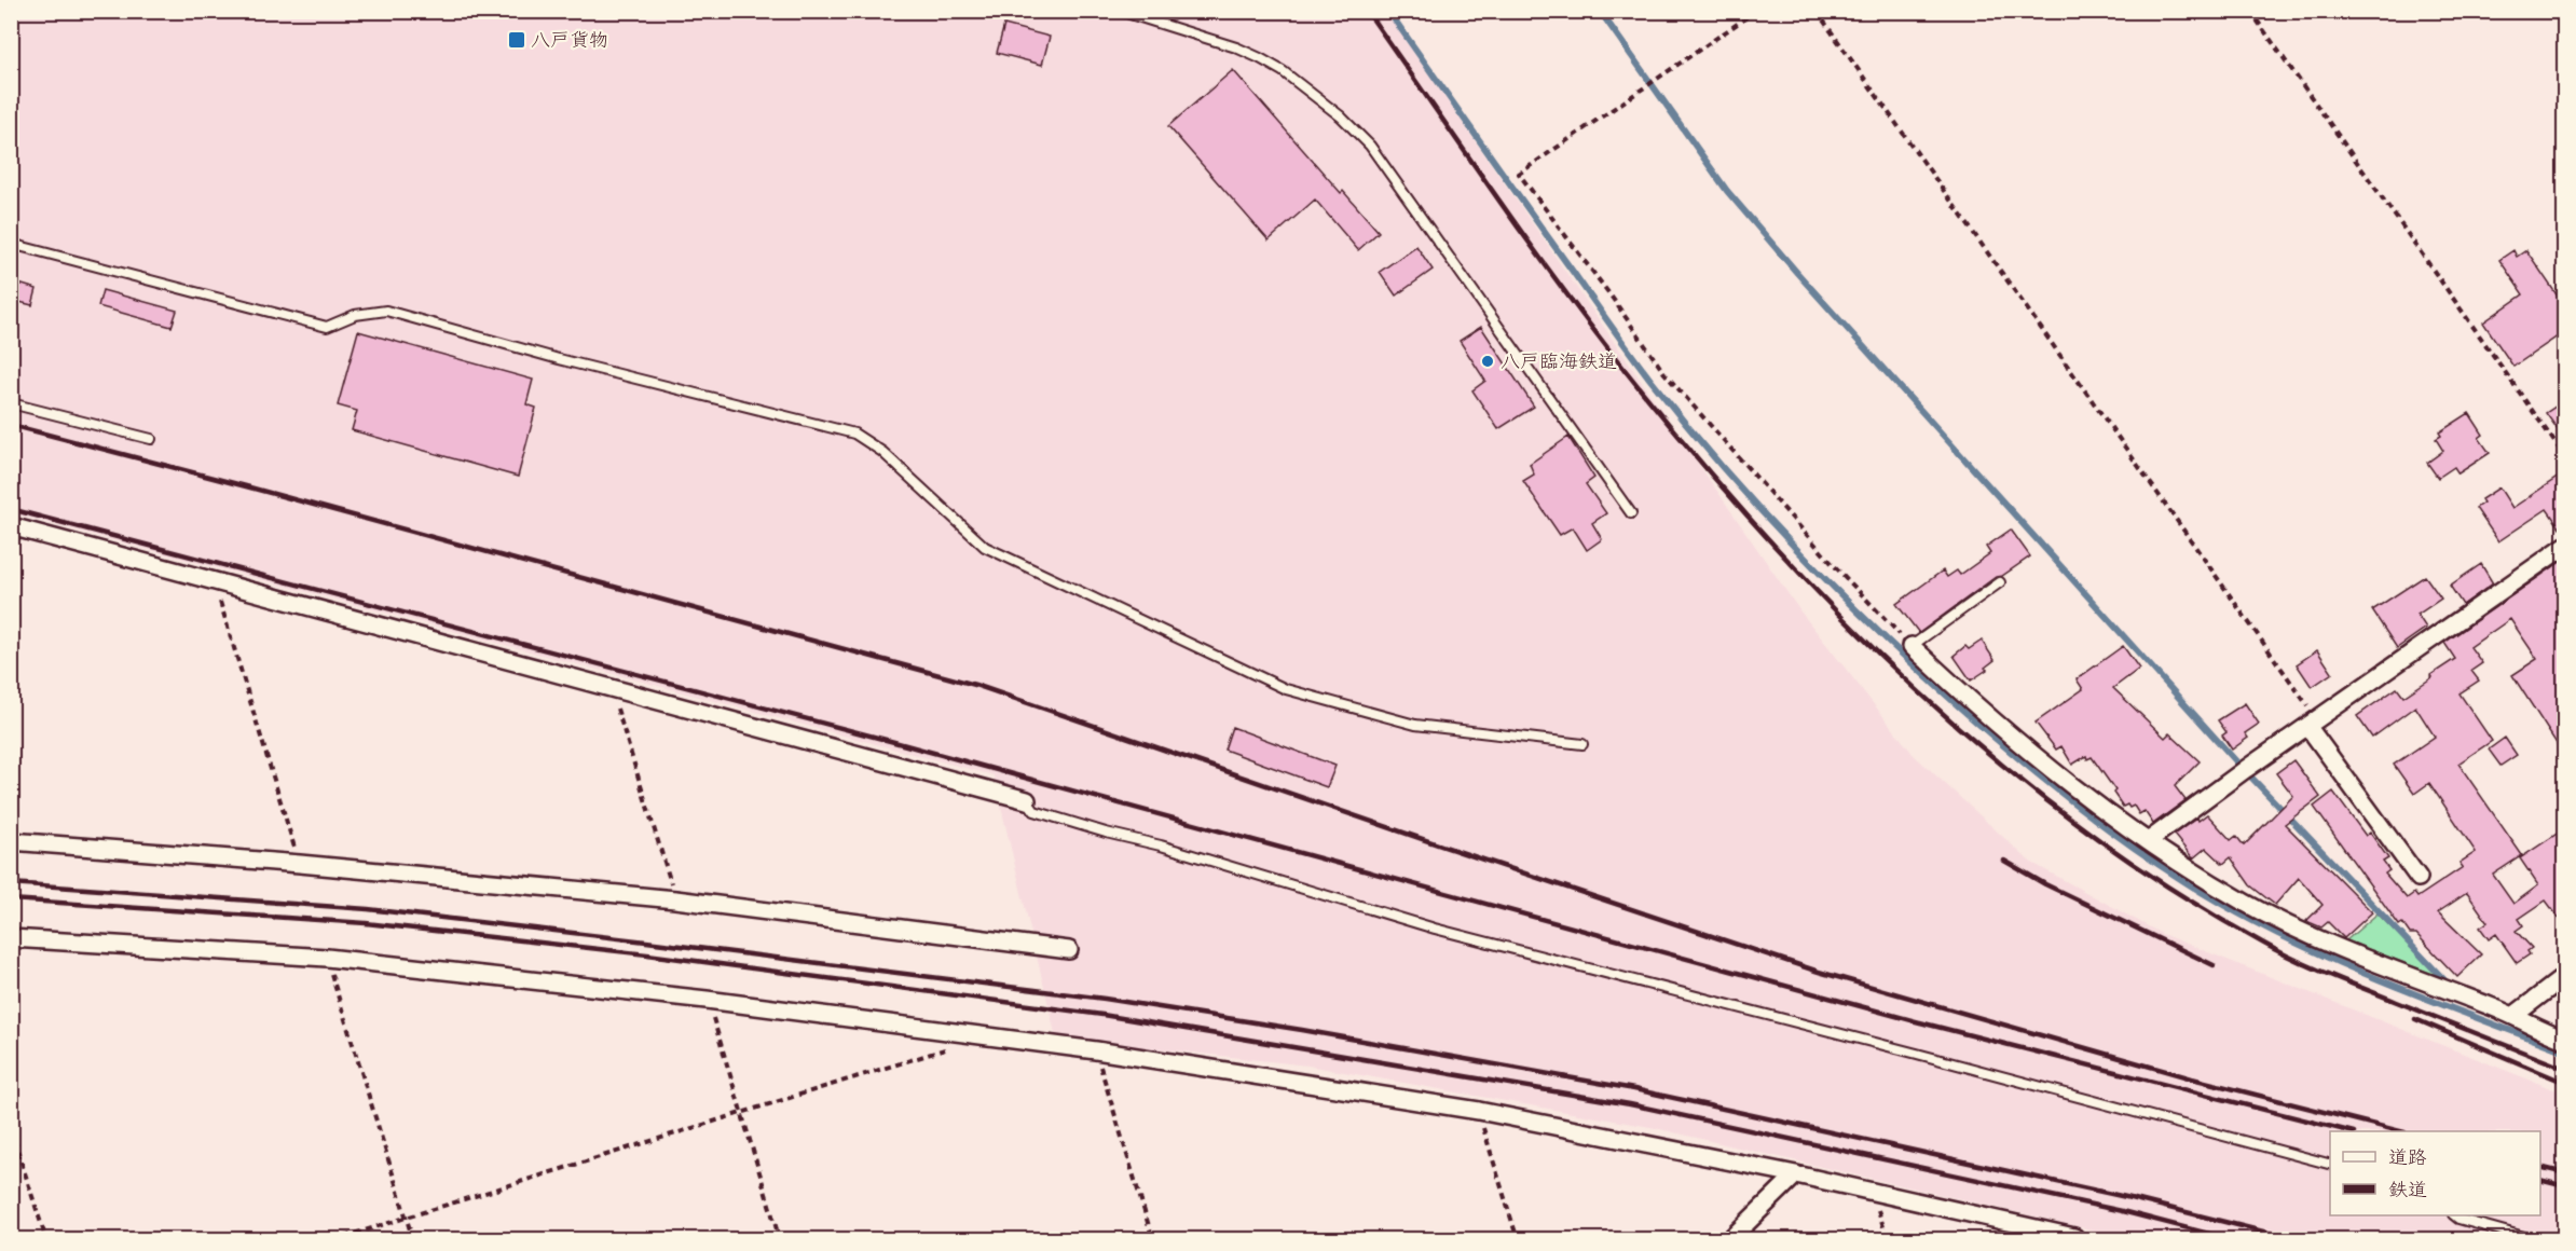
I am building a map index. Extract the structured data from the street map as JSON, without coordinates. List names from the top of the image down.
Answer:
{
  "places": {
    "transit": ["八戸貨物"],
    "other": ["八戸臨海鉄道"]
  },
  "legend": ["道路", "鉄道"]
}
